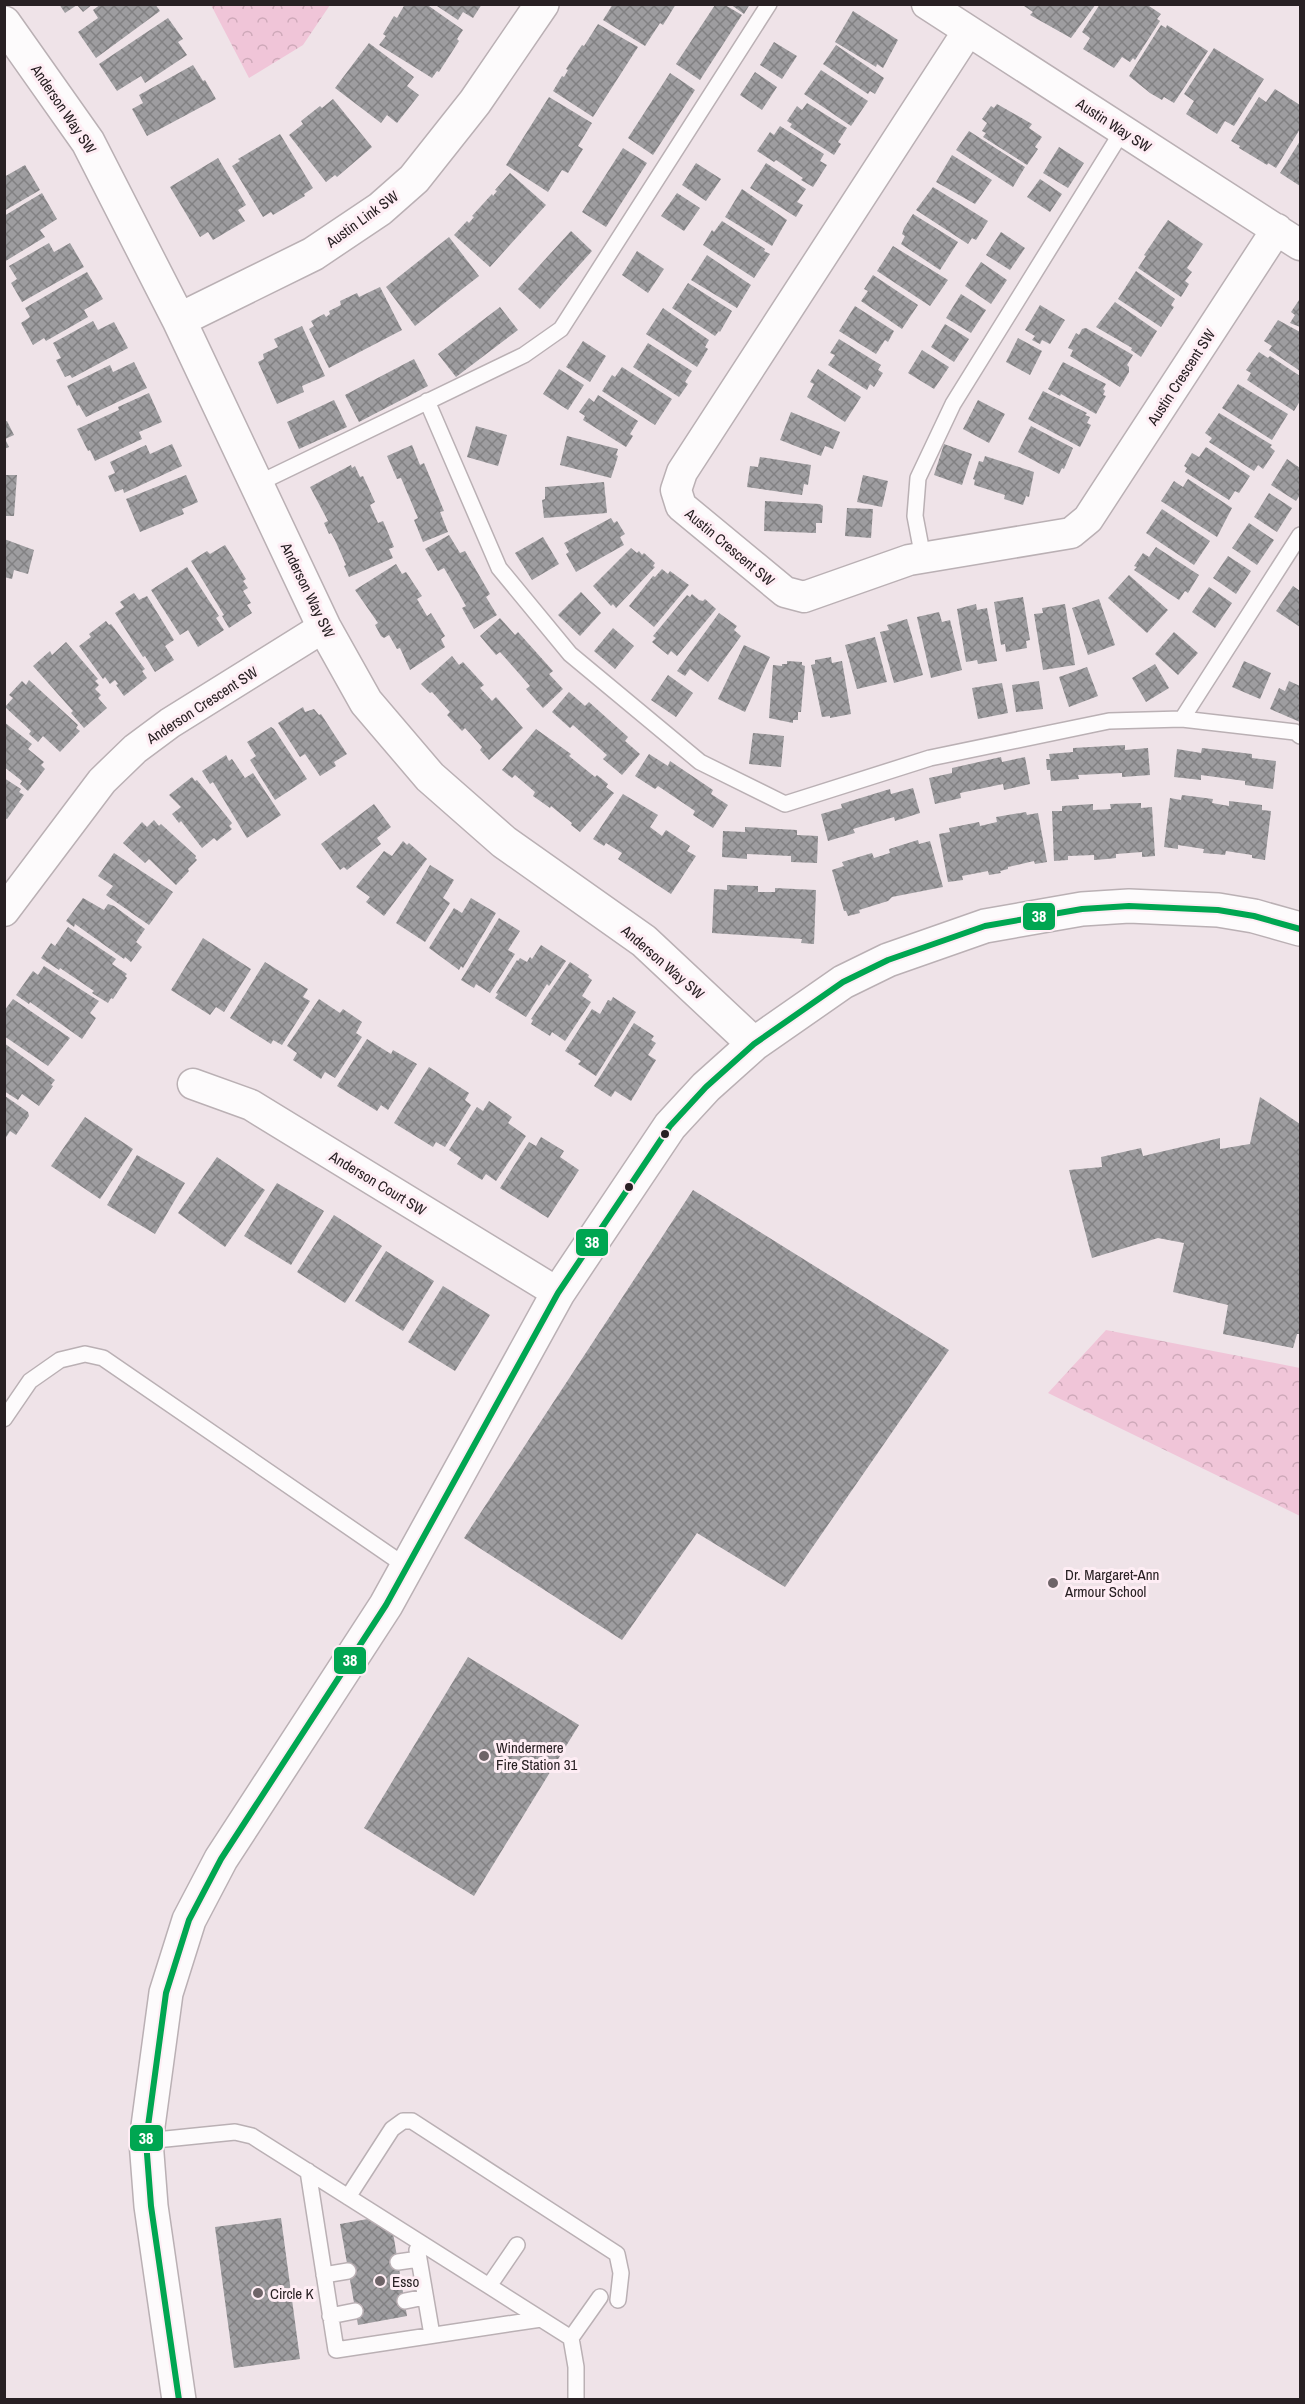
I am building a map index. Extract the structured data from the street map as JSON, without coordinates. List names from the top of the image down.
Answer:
{
  "streets": {
    "street": [
      "Anderson Way SW",
      "Austin Way SW",
      "Austin Link SW",
      "Austin Crescent SW",
      "Anderson Crescent SW",
      "Anderson Court SW"
    ]
  },
  "crossings": [
    ["Anderson Way SW", "Austin Link SW"],
    ["Anderson Way SW", "Anderson Crescent SW"],
    ["Austin Way SW", "Austin Crescent SW"]
  ],
  "places": [
    "Dr. Margaret-Ann Armour School",
    "Windermere Fire Station 31",
    "Esso",
    "Circle K"
  ],
  "lines": ["transit line 38"]
}
